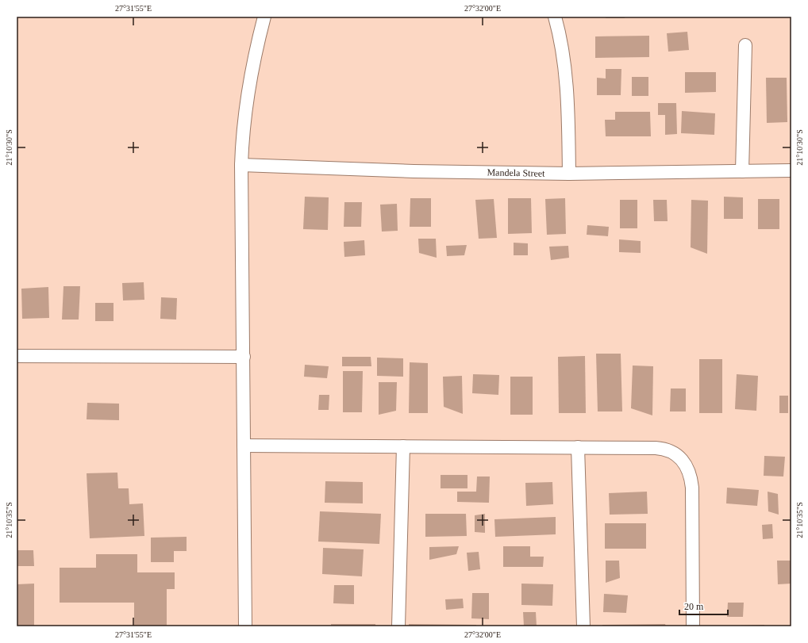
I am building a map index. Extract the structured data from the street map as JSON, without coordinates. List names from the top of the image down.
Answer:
{
  "streets": {
    "street": ["Mandela Street"]
  },
  "scale_bar": "20 m",
  "coordinates": [
    "27°31'55\"E",
    "27°32'00\"E",
    "21°10'30\"S",
    "21°10'35\"S"
  ]
}
